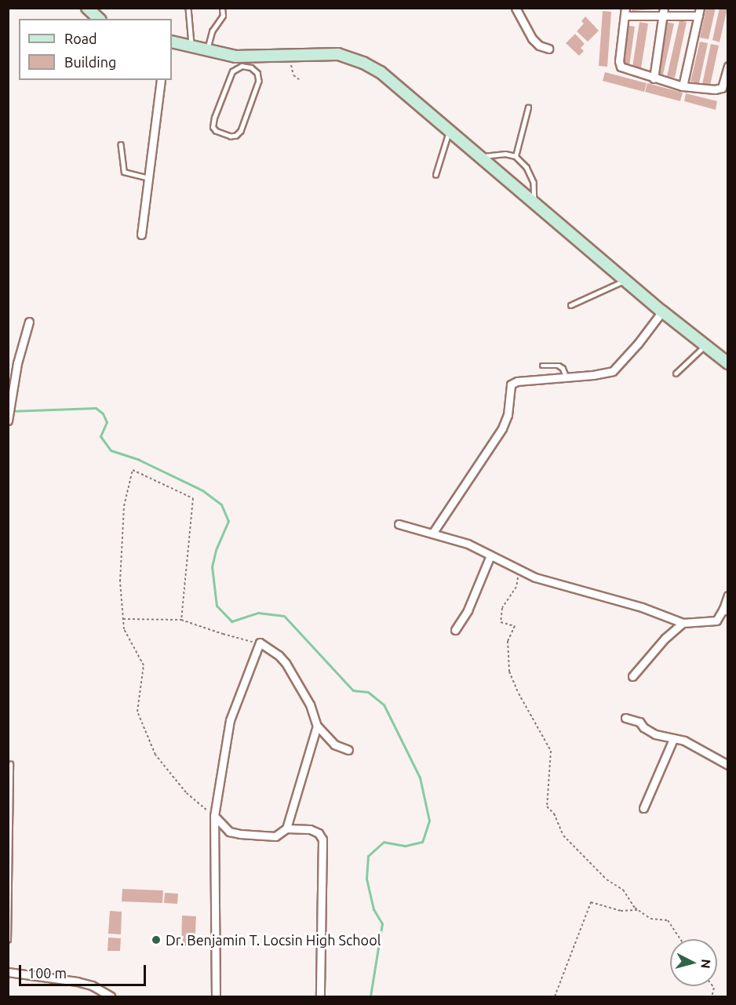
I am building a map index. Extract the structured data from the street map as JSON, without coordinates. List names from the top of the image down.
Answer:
{
  "places": ["Dr. Benjamin T. Locsin High School"],
  "legend": ["Road", "Building"],
  "scale_bar": "100 m",
  "north": "right"
}
